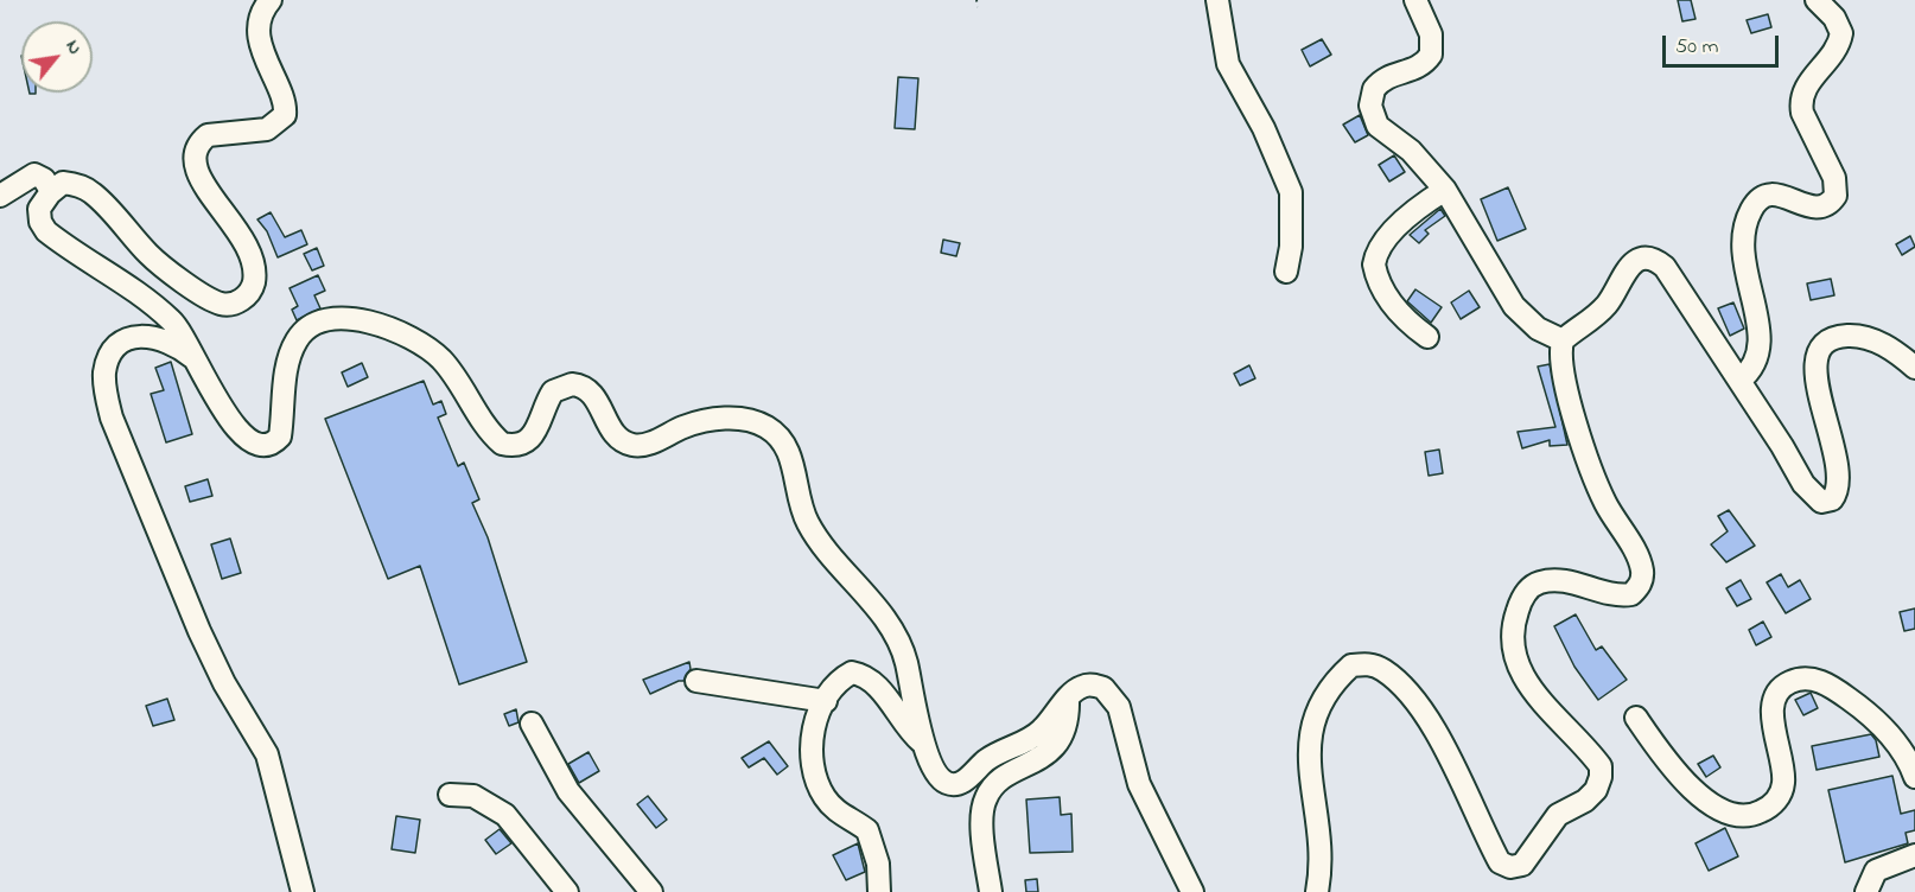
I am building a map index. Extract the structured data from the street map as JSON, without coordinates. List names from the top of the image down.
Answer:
{
  "scale_bar": "50 m",
  "north": "top right"
}
